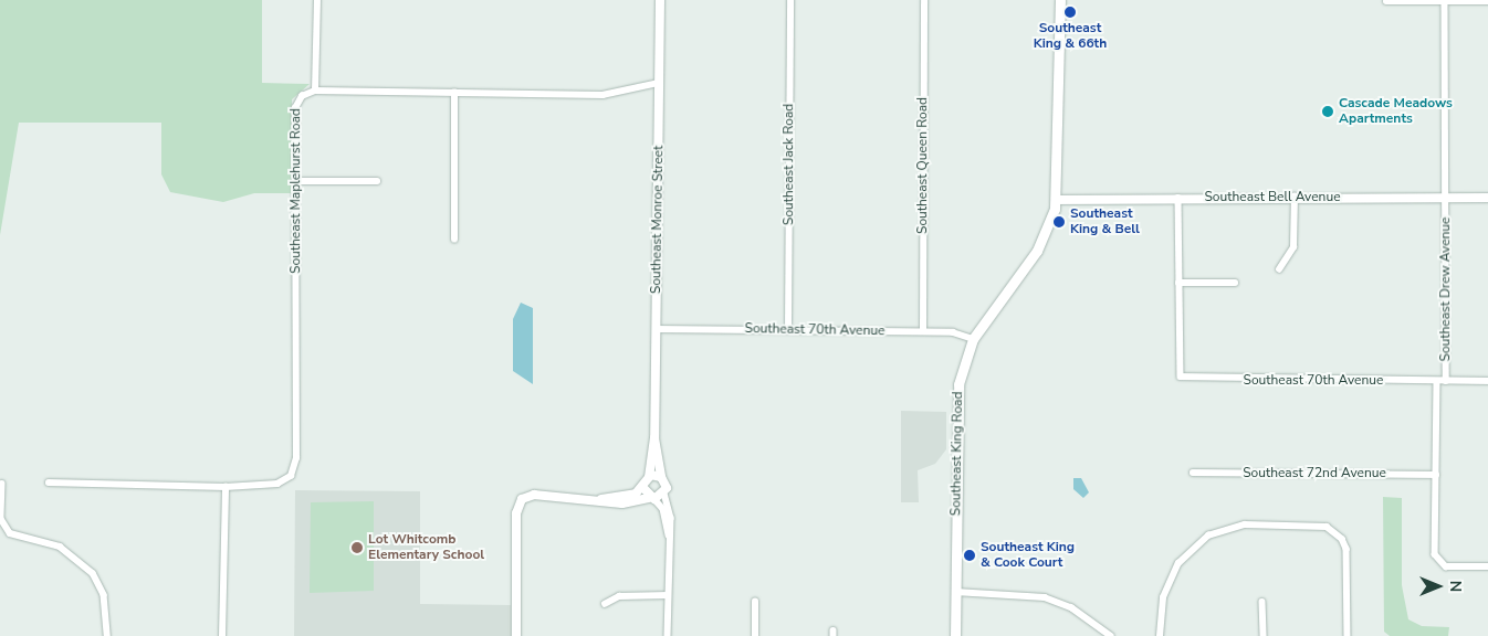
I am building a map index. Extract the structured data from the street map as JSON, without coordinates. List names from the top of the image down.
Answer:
{
  "streets": {
    "main road": ["Southeast King Road"],
    "street": [
      "Southeast Jack Road",
      "Southeast Queen Road",
      "Southeast Maplehurst Road",
      "Southeast Bell Avenue",
      "Southeast Monroe Street",
      "Southeast Drew Avenue",
      "Southeast 70th Avenue",
      "Southeast 72nd Avenue"
    ]
  },
  "crossings": [
    ["Southeast Jack Road", "Southeast 70th Avenue"],
    ["Southeast Queen Road", "Southeast 70th Avenue"],
    ["Southeast Bell Avenue", "Southeast Drew Avenue"],
    ["Southeast Bell Avenue", "Southeast King Road"],
    ["Southeast Monroe Street", "Southeast 70th Avenue"],
    ["Southeast Drew Avenue", "Southeast 70th Avenue"],
    ["Southeast Drew Avenue", "Southeast 72nd Avenue"],
    ["Southeast 70th Avenue", "Southeast King Road"]
  ],
  "places": [
    "Southeast King & 66th",
    "Cascade Meadows Apartments",
    "Southeast King & Bell",
    "Lot Whitcomb Elementary School",
    "Southeast King & Cook Court"
  ],
  "north": "right"
}
